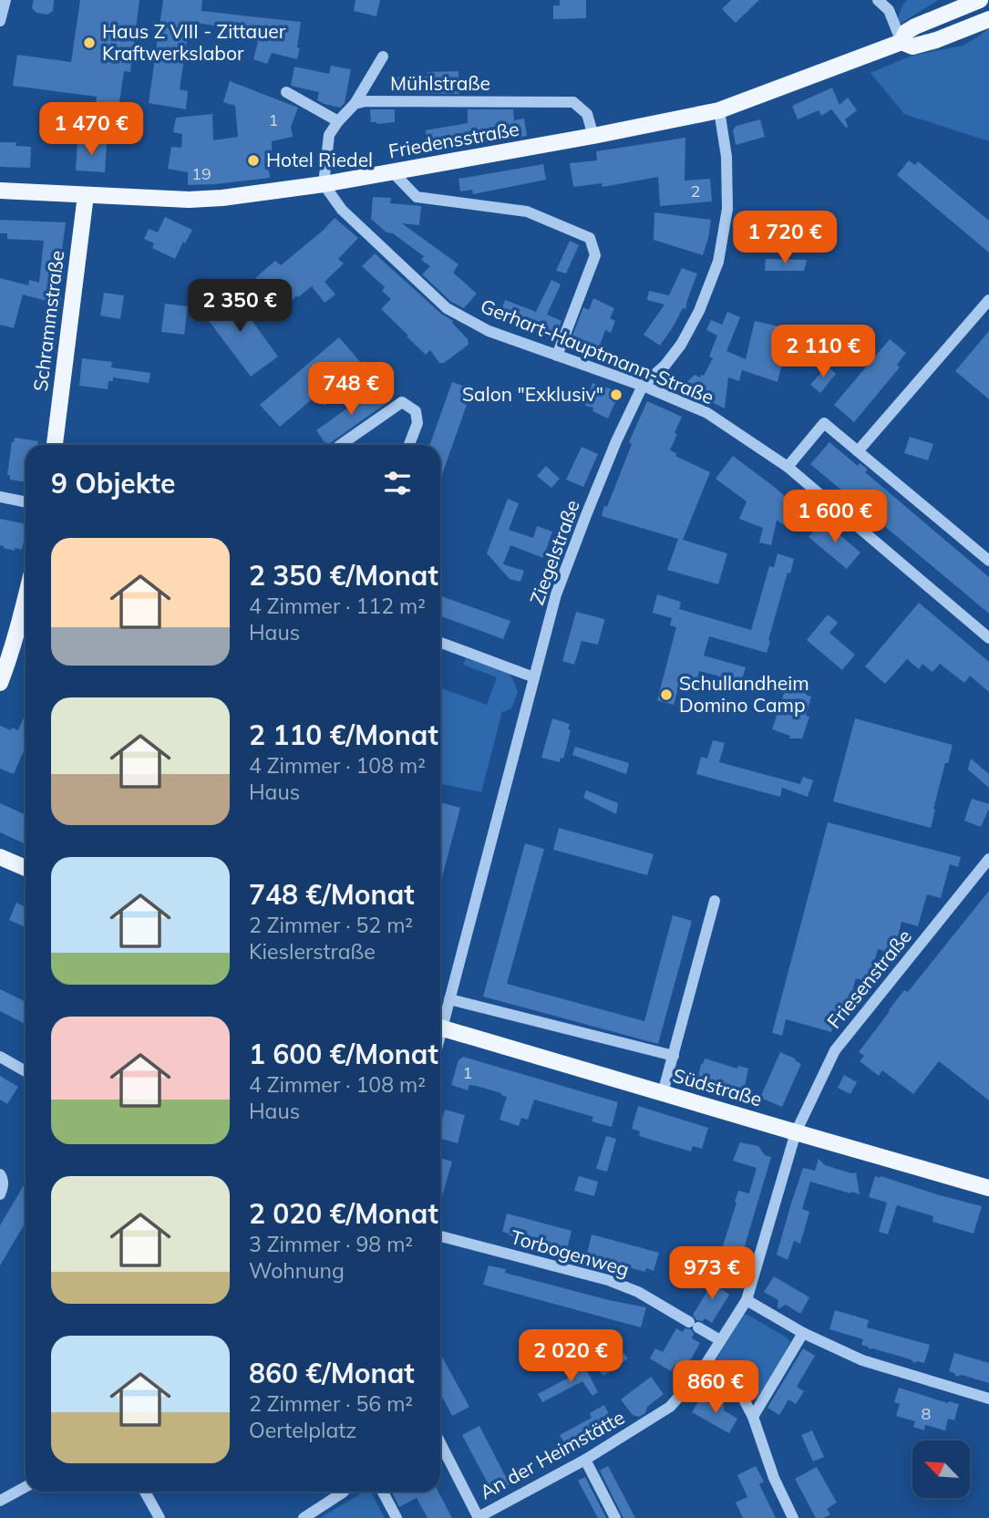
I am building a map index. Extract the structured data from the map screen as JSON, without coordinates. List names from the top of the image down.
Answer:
{
  "streets": {
    "main road": ["Friedensstraße", "Schrammstraße", "Südstraße"],
    "street": [
      "Mühlstraße",
      "Gerhart-Hauptmann-Straße",
      "Ziegelstraße",
      "Friesenstraße",
      "Torbogenweg",
      "An der Heimstätte"
    ]
  },
  "crossings": [
    ["Mühlstraße", "Friedensstraße"],
    ["Friedensstraße", "Schrammstraße"],
    ["Friedensstraße", "Gerhart-Hauptmann-Straße"],
    ["Friedensstraße", "Ziegelstraße"],
    ["Gerhart-Hauptmann-Straße", "Ziegelstraße"],
    ["Friesenstraße", "Südstraße"],
    ["Friesenstraße", "An der Heimstätte"],
    ["Torbogenweg", "An der Heimstätte"]
  ],
  "places": [
    "Haus Z VIII - Zittauer Kraftwerkslabor",
    "Hotel Riedel",
    "Salon \"Exklusiv\"",
    "Schullandheim Domino Camp"
  ],
  "house_numbers": [
    "1",
    "19",
    "2",
    "1",
    "8"
  ],
  "north": "top left",
  "page": {
    "price": [
      "1 470 €",
      "1 720 €",
      "2 350 €",
      "2 110 €",
      "748 €",
      "1 600 €",
      "973 €",
      "2 020 €",
      "860 €"
    ],
    "heading": "9 Objekte",
    "list": [
      {
        "name": "2 350 €/Monat",
        "note": "4 Zimmer · 112 m² · Haus"
      },
      {
        "name": "2 110 €/Monat",
        "note": "4 Zimmer · 108 m² · Haus"
      },
      {
        "name": "748 €/Monat",
        "note": "2 Zimmer · 52 m² · Kieslerstraße"
      },
      {
        "name": "1 600 €/Monat",
        "note": "4 Zimmer · 108 m² · Haus"
      },
      {
        "name": "2 020 €/Monat",
        "note": "3 Zimmer · 98 m² · Wohnung"
      },
      {
        "name": "860 €/Monat",
        "note": "2 Zimmer · 56 m² · Oertelplatz"
      }
    ]
  }
}
